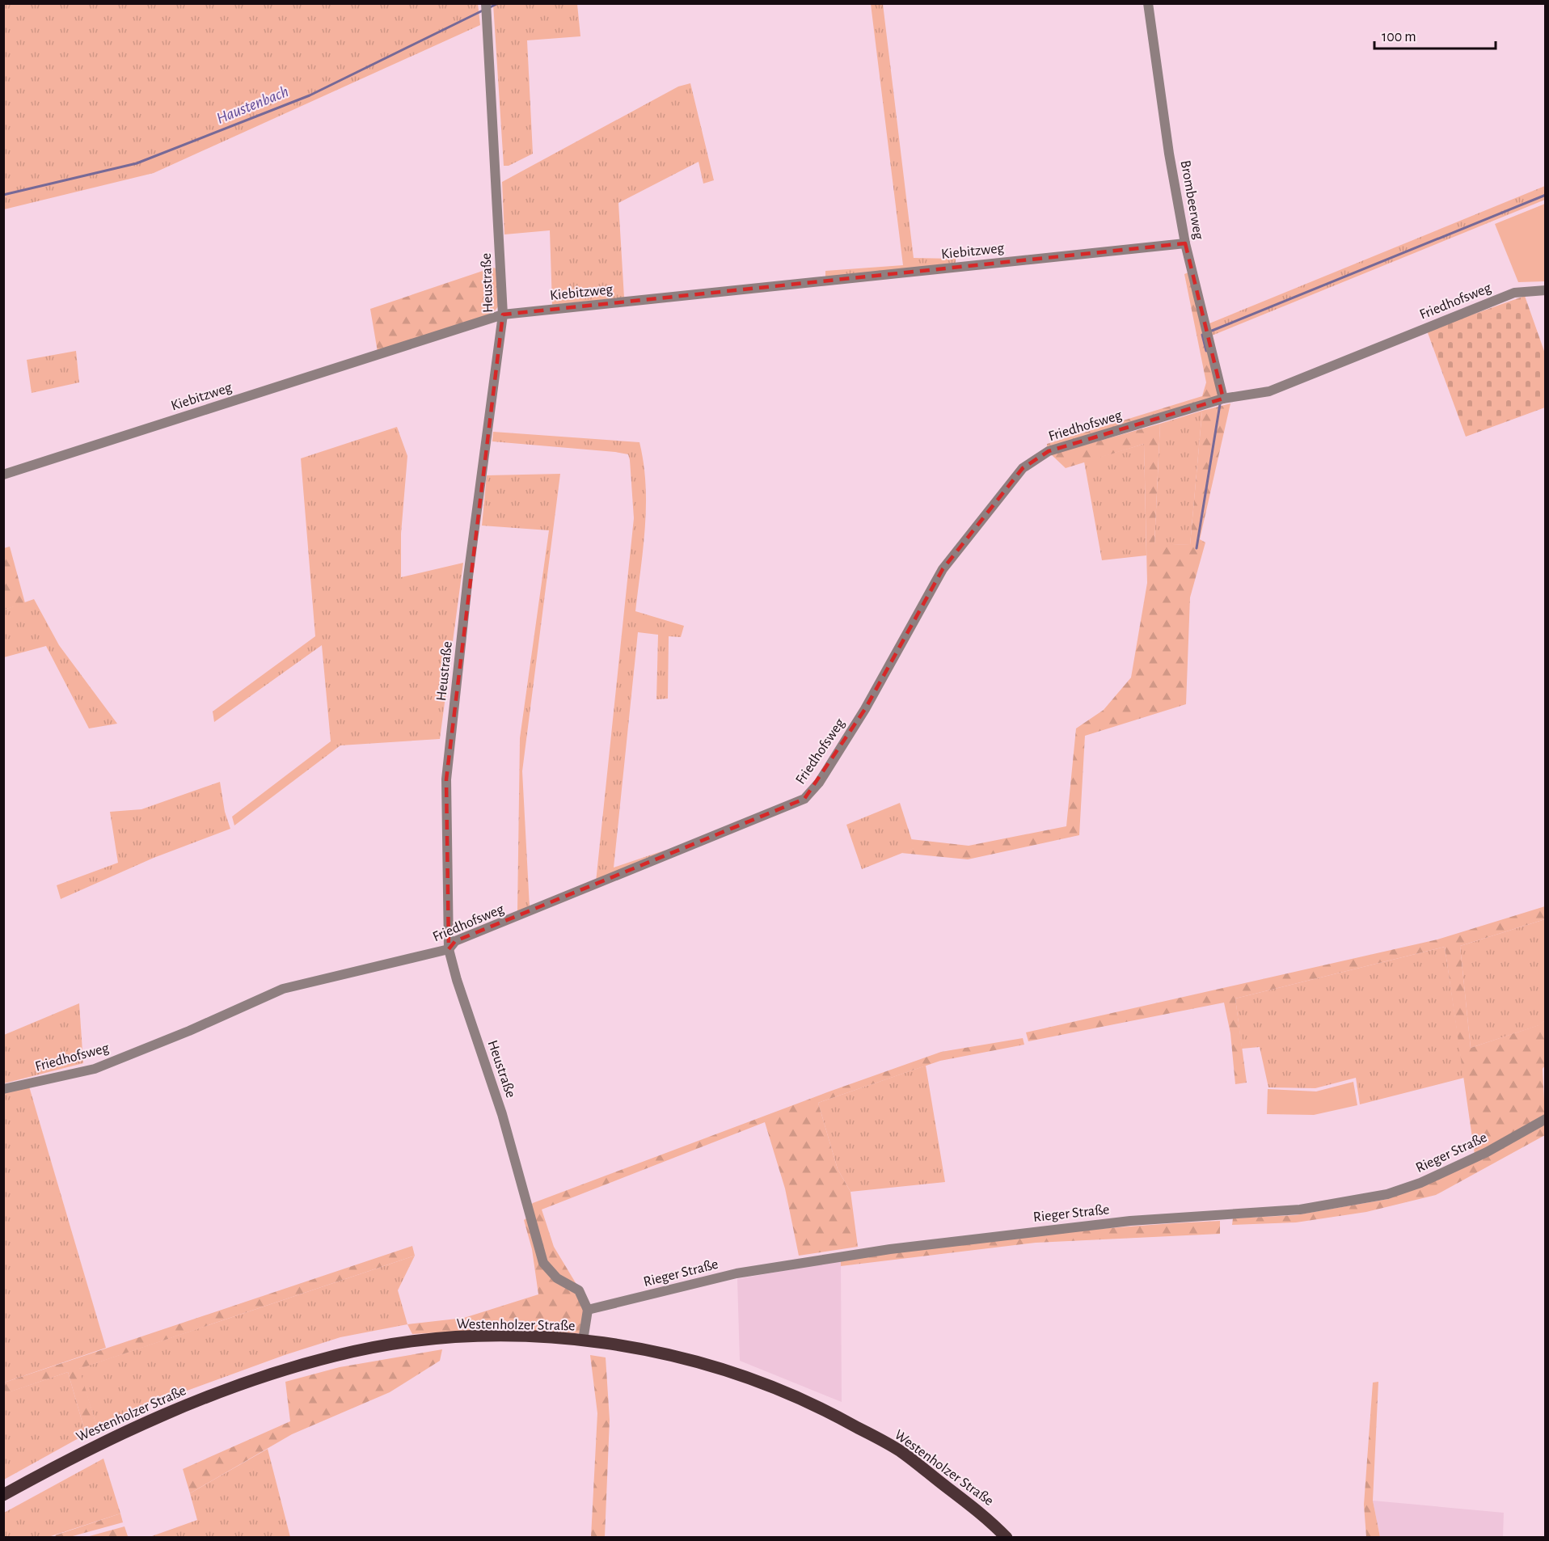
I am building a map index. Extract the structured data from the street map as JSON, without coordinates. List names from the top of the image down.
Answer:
{
  "streets": {
    "main road": ["Westenholzer Straße"],
    "street": [
      "Brombeerweg",
      "Kiebitzweg",
      "Heustraße",
      "Friedhofsweg",
      "Rieger Straße"
    ]
  },
  "crossings": [
    ["Brombeerweg", "Kiebitzweg"],
    ["Brombeerweg", "Friedhofsweg"],
    ["Kiebitzweg", "Heustraße"],
    ["Heustraße", "Friedhofsweg"],
    ["Heustraße", "Rieger Straße"]
  ],
  "water": ["Haustenbach"],
  "scale_bar": "100 m"
}
